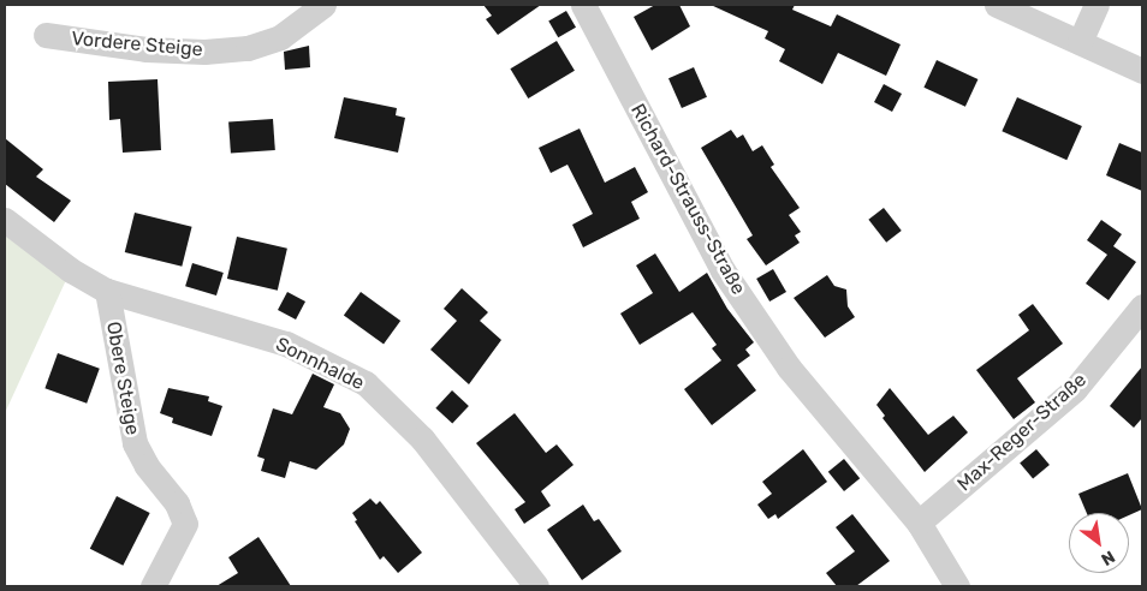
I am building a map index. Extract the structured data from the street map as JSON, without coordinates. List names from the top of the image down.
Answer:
{
  "streets": {
    "street": [
      "Vordere Steige",
      "Richard-Strauss-Straße",
      "Sonnhalde",
      "Obere Steige",
      "Max-Reger-Straße"
    ]
  },
  "crossings": [
    ["Richard-Strauss-Straße", "Max-Reger-Straße"],
    ["Sonnhalde", "Obere Steige"]
  ],
  "north": "bottom right"
}
